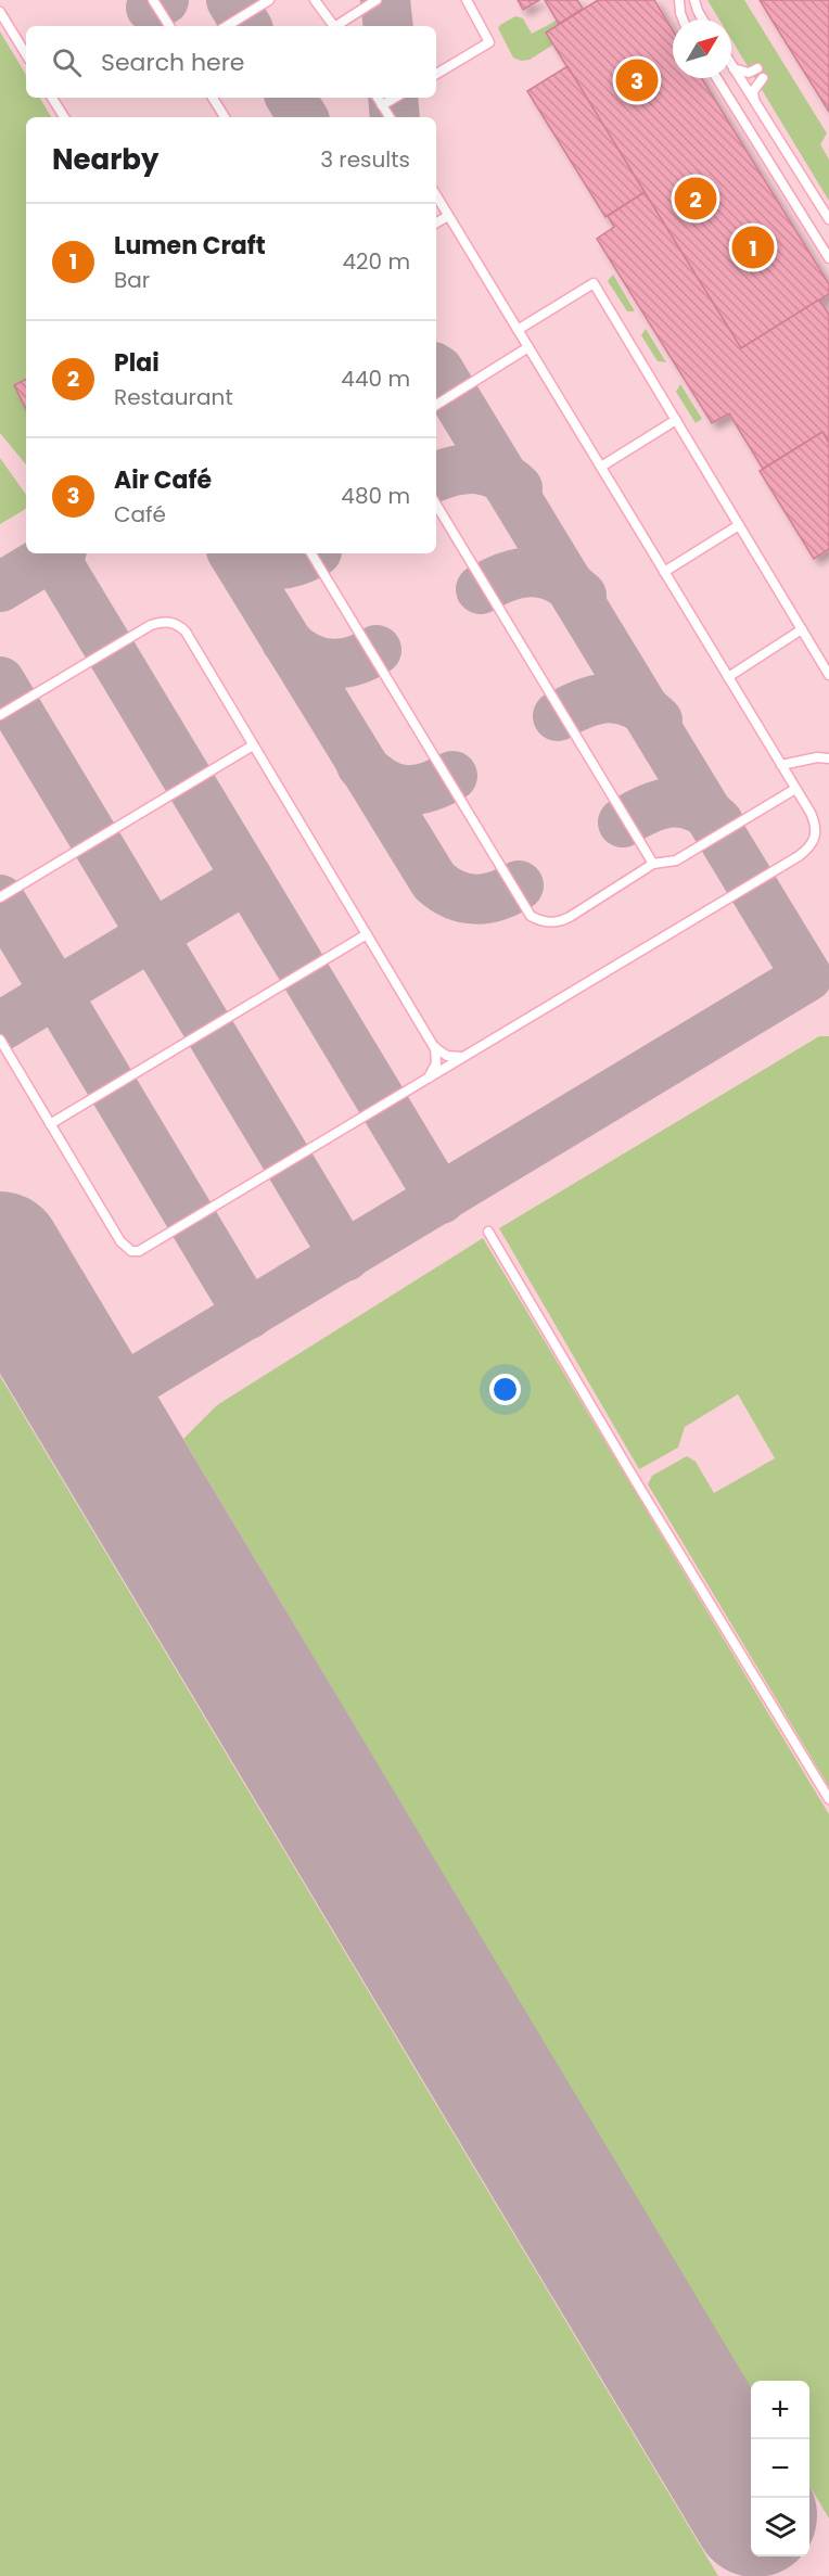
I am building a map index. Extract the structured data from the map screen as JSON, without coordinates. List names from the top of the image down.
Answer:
{
  "north": "top right",
  "page": {
    "search": "Search here",
    "pins": ["3", "2", "1"],
    "heading": ["Nearby", "3 results"],
    "list": [
      {
        "mark": "1",
        "name": "Lumen Craft",
        "note": "Bar",
        "value": "420 m"
      },
      {
        "mark": "2",
        "name": "Plai",
        "note": "Restaurant",
        "value": "440 m"
      },
      {
        "mark": "3",
        "name": "Air Café",
        "note": "Café",
        "value": "480 m"
      }
    ],
    "map_buttons": ["+", "−"]
  }
}
